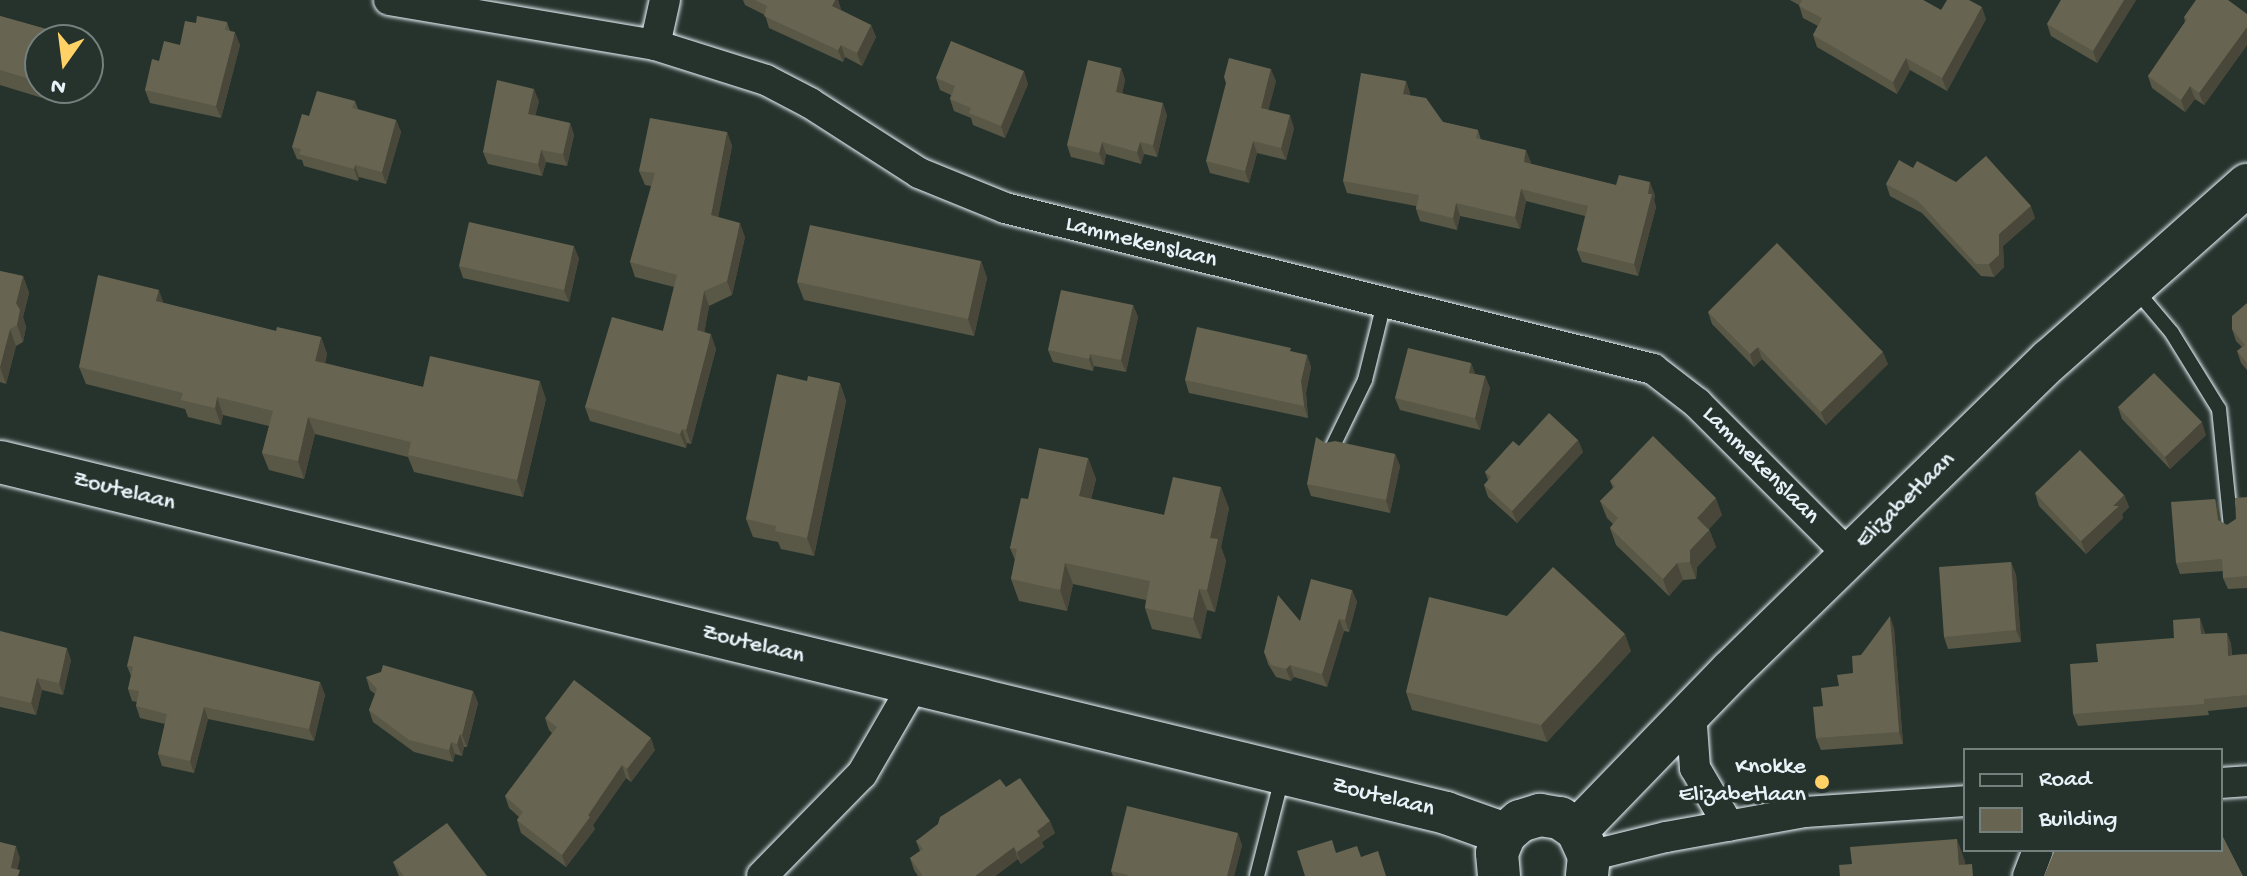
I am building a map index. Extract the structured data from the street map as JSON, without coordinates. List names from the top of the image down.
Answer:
{
  "streets": {
    "street": ["Lammekenslaan", "Zoutelaan", "Elizabetlaan"]
  },
  "crossings": [
    ["Lammekenslaan", "Elizabetlaan"]
  ],
  "places": ["Knokke Elizabetlaan"],
  "legend": ["Road", "Building"],
  "north": "bottom"
}
